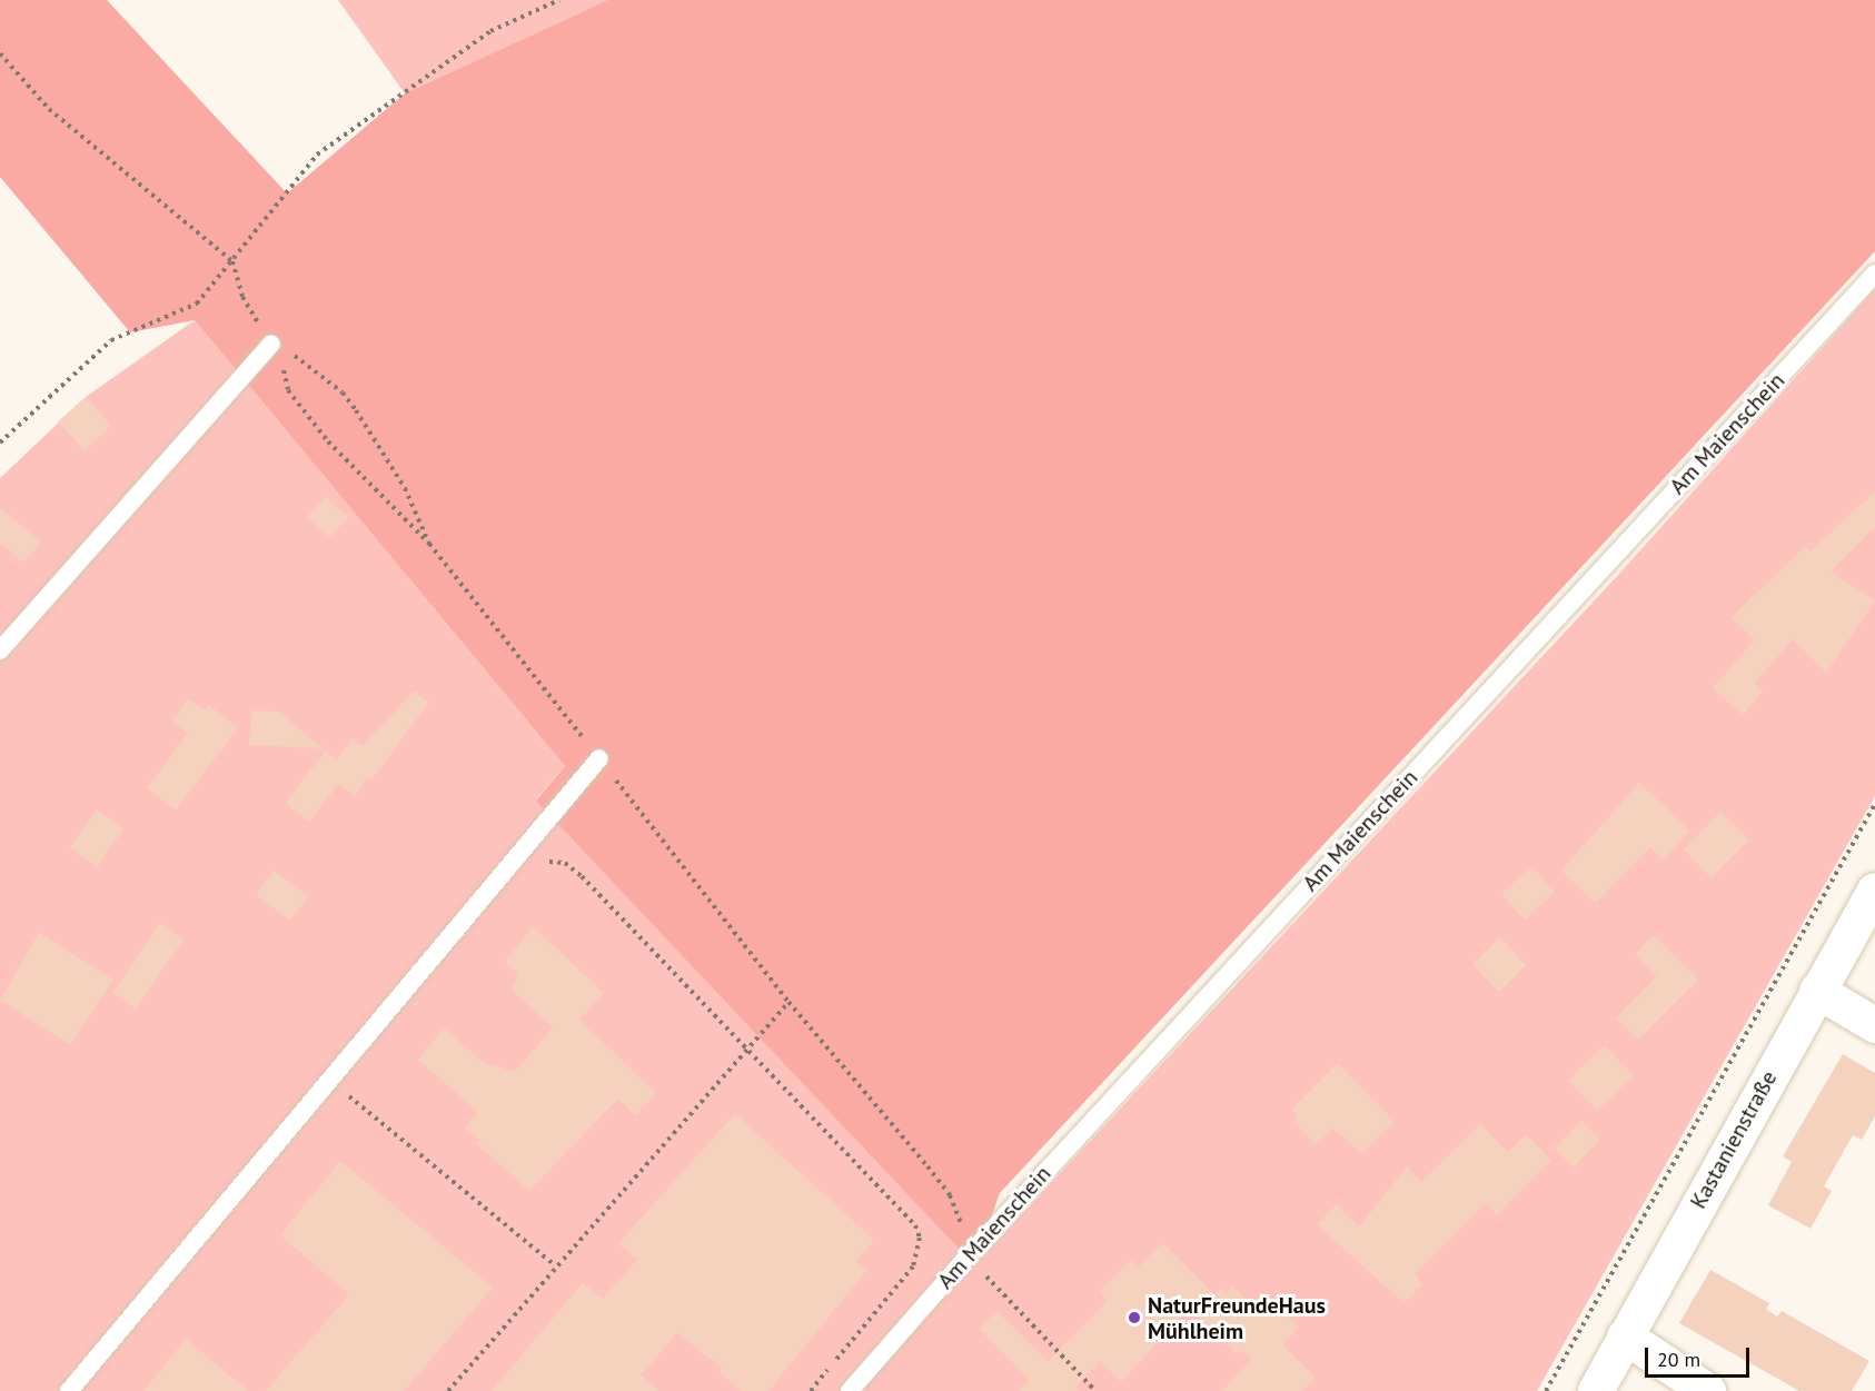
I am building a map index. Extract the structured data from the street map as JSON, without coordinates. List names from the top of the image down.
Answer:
{
  "streets": {
    "street": ["Kastanienstraße"],
    "lane": ["Am Maienschein"]
  },
  "places": ["NaturFreundeHaus Mühlheim"],
  "scale_bar": "20 m"
}
